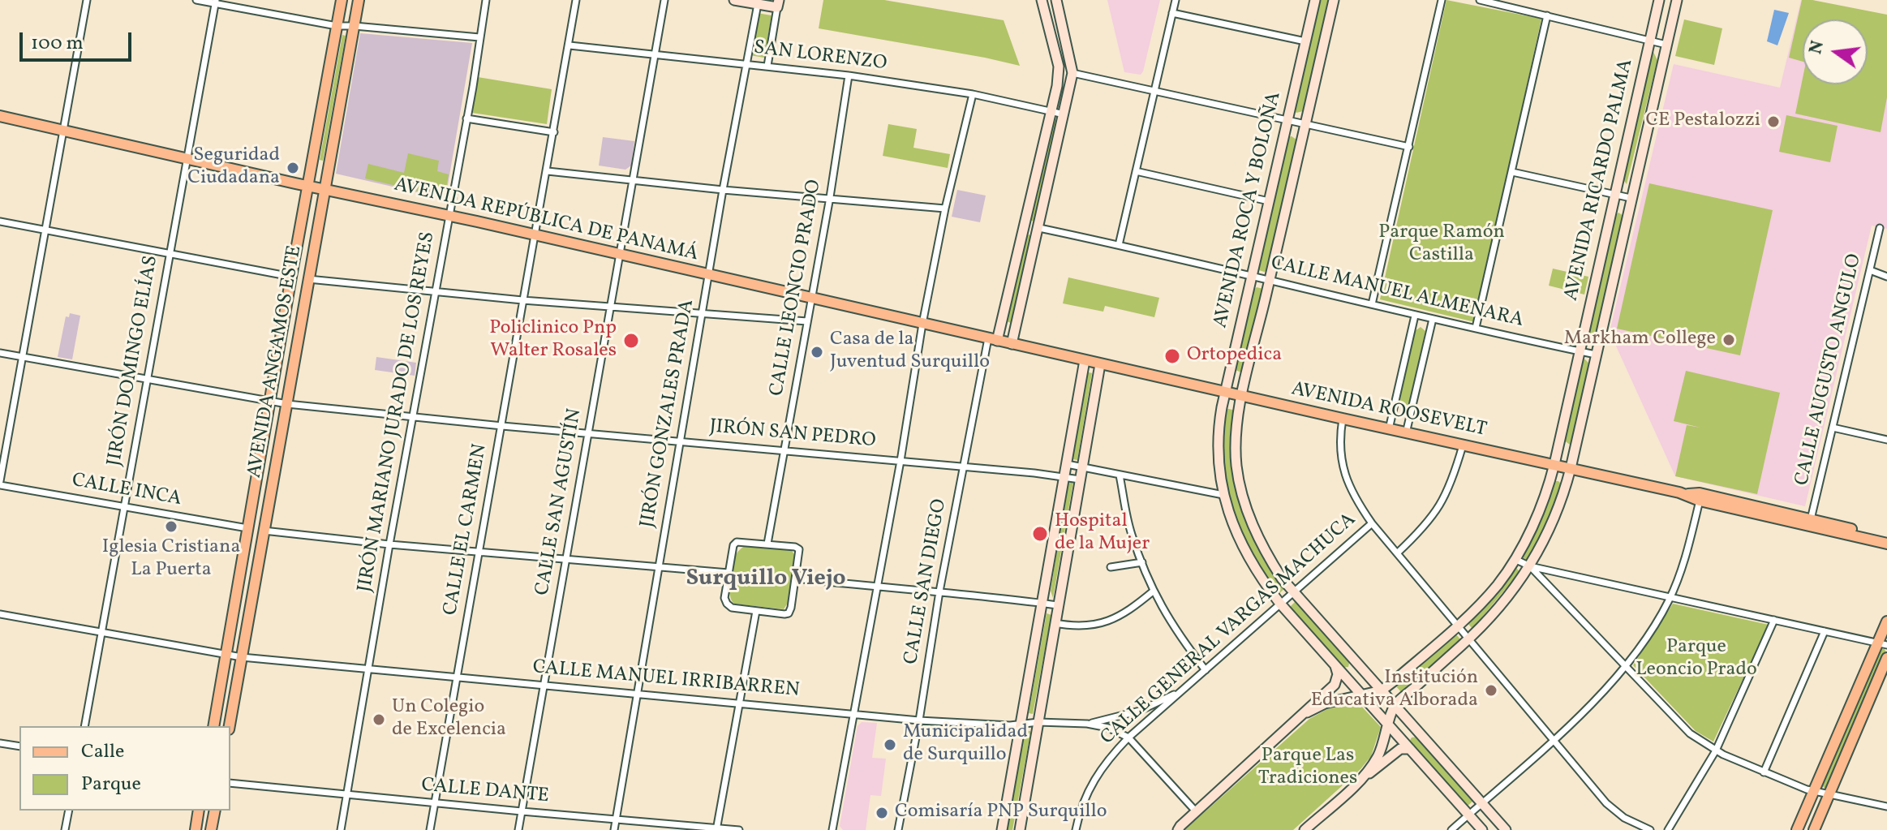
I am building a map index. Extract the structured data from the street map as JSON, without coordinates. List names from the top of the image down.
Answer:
{
  "streets": {
    "main road": [
      "AVENIDA RICARDO PALMA",
      "AVENIDA ROCA Y BOLOÑA",
      "AVENIDA REPÚBLICA DE PANAMÁ",
      "AVENIDA ANGAMOS ESTE",
      "AVENIDA ROOSEVELT"
    ],
    "street": [
      "SAN LORENZO",
      "CALLE LEONCIO PRADO",
      "CALLE MANUEL ALMENARA",
      "JIRÓN DOMINGO ELÍAS",
      "CALLE AUGUSTO ANGULO",
      "JIRÓN MARIANO JURADO DE LOS REYES",
      "JIRÓN GONZALES PRADA",
      "JIRÓN SAN PEDRO",
      "CALLE INCA",
      "CALLE SAN AGUSTÍN",
      "CALLE EL CARMEN",
      "CALLE SAN DIEGO",
      "CALLE GENERAL VARGAS MACHUCA",
      "CALLE MANUEL IRRIBARREN",
      "CALLE DANTE"
    ]
  },
  "crossings": [
    ["SAN LORENZO", "CALLE LEONCIO PRADO"],
    ["SAN LORENZO", "JIRÓN GONZALES PRADA"],
    ["SAN LORENZO", "CALLE SAN AGUSTÍN"],
    ["SAN LORENZO", "CALLE EL CARMEN"],
    ["AVENIDA RICARDO PALMA", "AVENIDA ROCA Y BOLOÑA"],
    ["AVENIDA RICARDO PALMA", "CALLE MANUEL ALMENARA"],
    ["AVENIDA RICARDO PALMA", "AVENIDA ROOSEVELT"],
    ["AVENIDA RICARDO PALMA", "CALLE MANUEL IRRIBARREN"],
    ["AVENIDA ROCA Y BOLOÑA", "CALLE MANUEL ALMENARA"],
    ["AVENIDA ROCA Y BOLOÑA", "AVENIDA ROOSEVELT"],
    ["AVENIDA ROCA Y BOLOÑA", "CALLE GENERAL VARGAS MACHUCA"],
    ["AVENIDA REPÚBLICA DE PANAMÁ", "CALLE LEONCIO PRADO"],
    ["AVENIDA REPÚBLICA DE PANAMÁ", "JIRÓN DOMINGO ELÍAS"],
    ["AVENIDA REPÚBLICA DE PANAMÁ", "AVENIDA ANGAMOS ESTE"],
    ["AVENIDA REPÚBLICA DE PANAMÁ", "AVENIDA ROOSEVELT"],
    ["AVENIDA REPÚBLICA DE PANAMÁ", "JIRÓN MARIANO JURADO DE LOS REYES"],
    ["AVENIDA REPÚBLICA DE PANAMÁ", "JIRÓN GONZALES PRADA"],
    ["AVENIDA REPÚBLICA DE PANAMÁ", "CALLE SAN AGUSTÍN"],
    ["AVENIDA REPÚBLICA DE PANAMÁ", "CALLE EL CARMEN"],
    ["AVENIDA REPÚBLICA DE PANAMÁ", "CALLE SAN DIEGO"],
    ["CALLE LEONCIO PRADO", "JIRÓN SAN PEDRO"],
    ["JIRÓN DOMINGO ELÍAS", "CALLE INCA"],
    ["JIRÓN DOMINGO ELÍAS", "CALLE MANUEL IRRIBARREN"],
    ["AVENIDA ANGAMOS ESTE", "JIRÓN SAN PEDRO"],
    ["AVENIDA ANGAMOS ESTE", "CALLE INCA"],
    ["AVENIDA ANGAMOS ESTE", "CALLE MANUEL IRRIBARREN"],
    ["JIRÓN MARIANO JURADO DE LOS REYES", "JIRÓN SAN PEDRO"],
    ["JIRÓN MARIANO JURADO DE LOS REYES", "CALLE MANUEL IRRIBARREN"],
    ["JIRÓN MARIANO JURADO DE LOS REYES", "CALLE DANTE"],
    ["JIRÓN GONZALES PRADA", "JIRÓN SAN PEDRO"],
    ["JIRÓN GONZALES PRADA", "CALLE MANUEL IRRIBARREN"],
    ["JIRÓN GONZALES PRADA", "CALLE DANTE"],
    ["JIRÓN SAN PEDRO", "CALLE SAN AGUSTÍN"],
    ["JIRÓN SAN PEDRO", "CALLE EL CARMEN"],
    ["JIRÓN SAN PEDRO", "CALLE SAN DIEGO"],
    ["CALLE SAN AGUSTÍN", "CALLE MANUEL IRRIBARREN"],
    ["CALLE SAN AGUSTÍN", "CALLE DANTE"],
    ["CALLE EL CARMEN", "CALLE MANUEL IRRIBARREN"],
    ["CALLE EL CARMEN", "CALLE DANTE"],
    ["CALLE SAN DIEGO", "CALLE MANUEL IRRIBARREN"],
    ["CALLE GENERAL VARGAS MACHUCA", "CALLE MANUEL IRRIBARREN"]
  ],
  "districts": ["Surquillo Viejo"],
  "parks": ["Parque Ramón Castilla", "Parque Leoncio Prado", "Parque Las Tradiciones"],
  "places": [
    "CE Pestalozzi",
    "Seguridad Ciudadana",
    "Markham College",
    "Policlinico Pnp Walter Rosales",
    "Casa de la Juventud Surquillo",
    "Ortopedica",
    "Iglesia Cristiana La Puerta",
    "Hospital de la Mujer",
    "Institución Educativa Alborada",
    "Un Colegio de Excelencia",
    "Municipalidad de Surquillo",
    "Comisaría PNP Surquillo"
  ],
  "legend": ["Calle", "Parque"],
  "scale_bar": "100 m",
  "north": "left"
}
